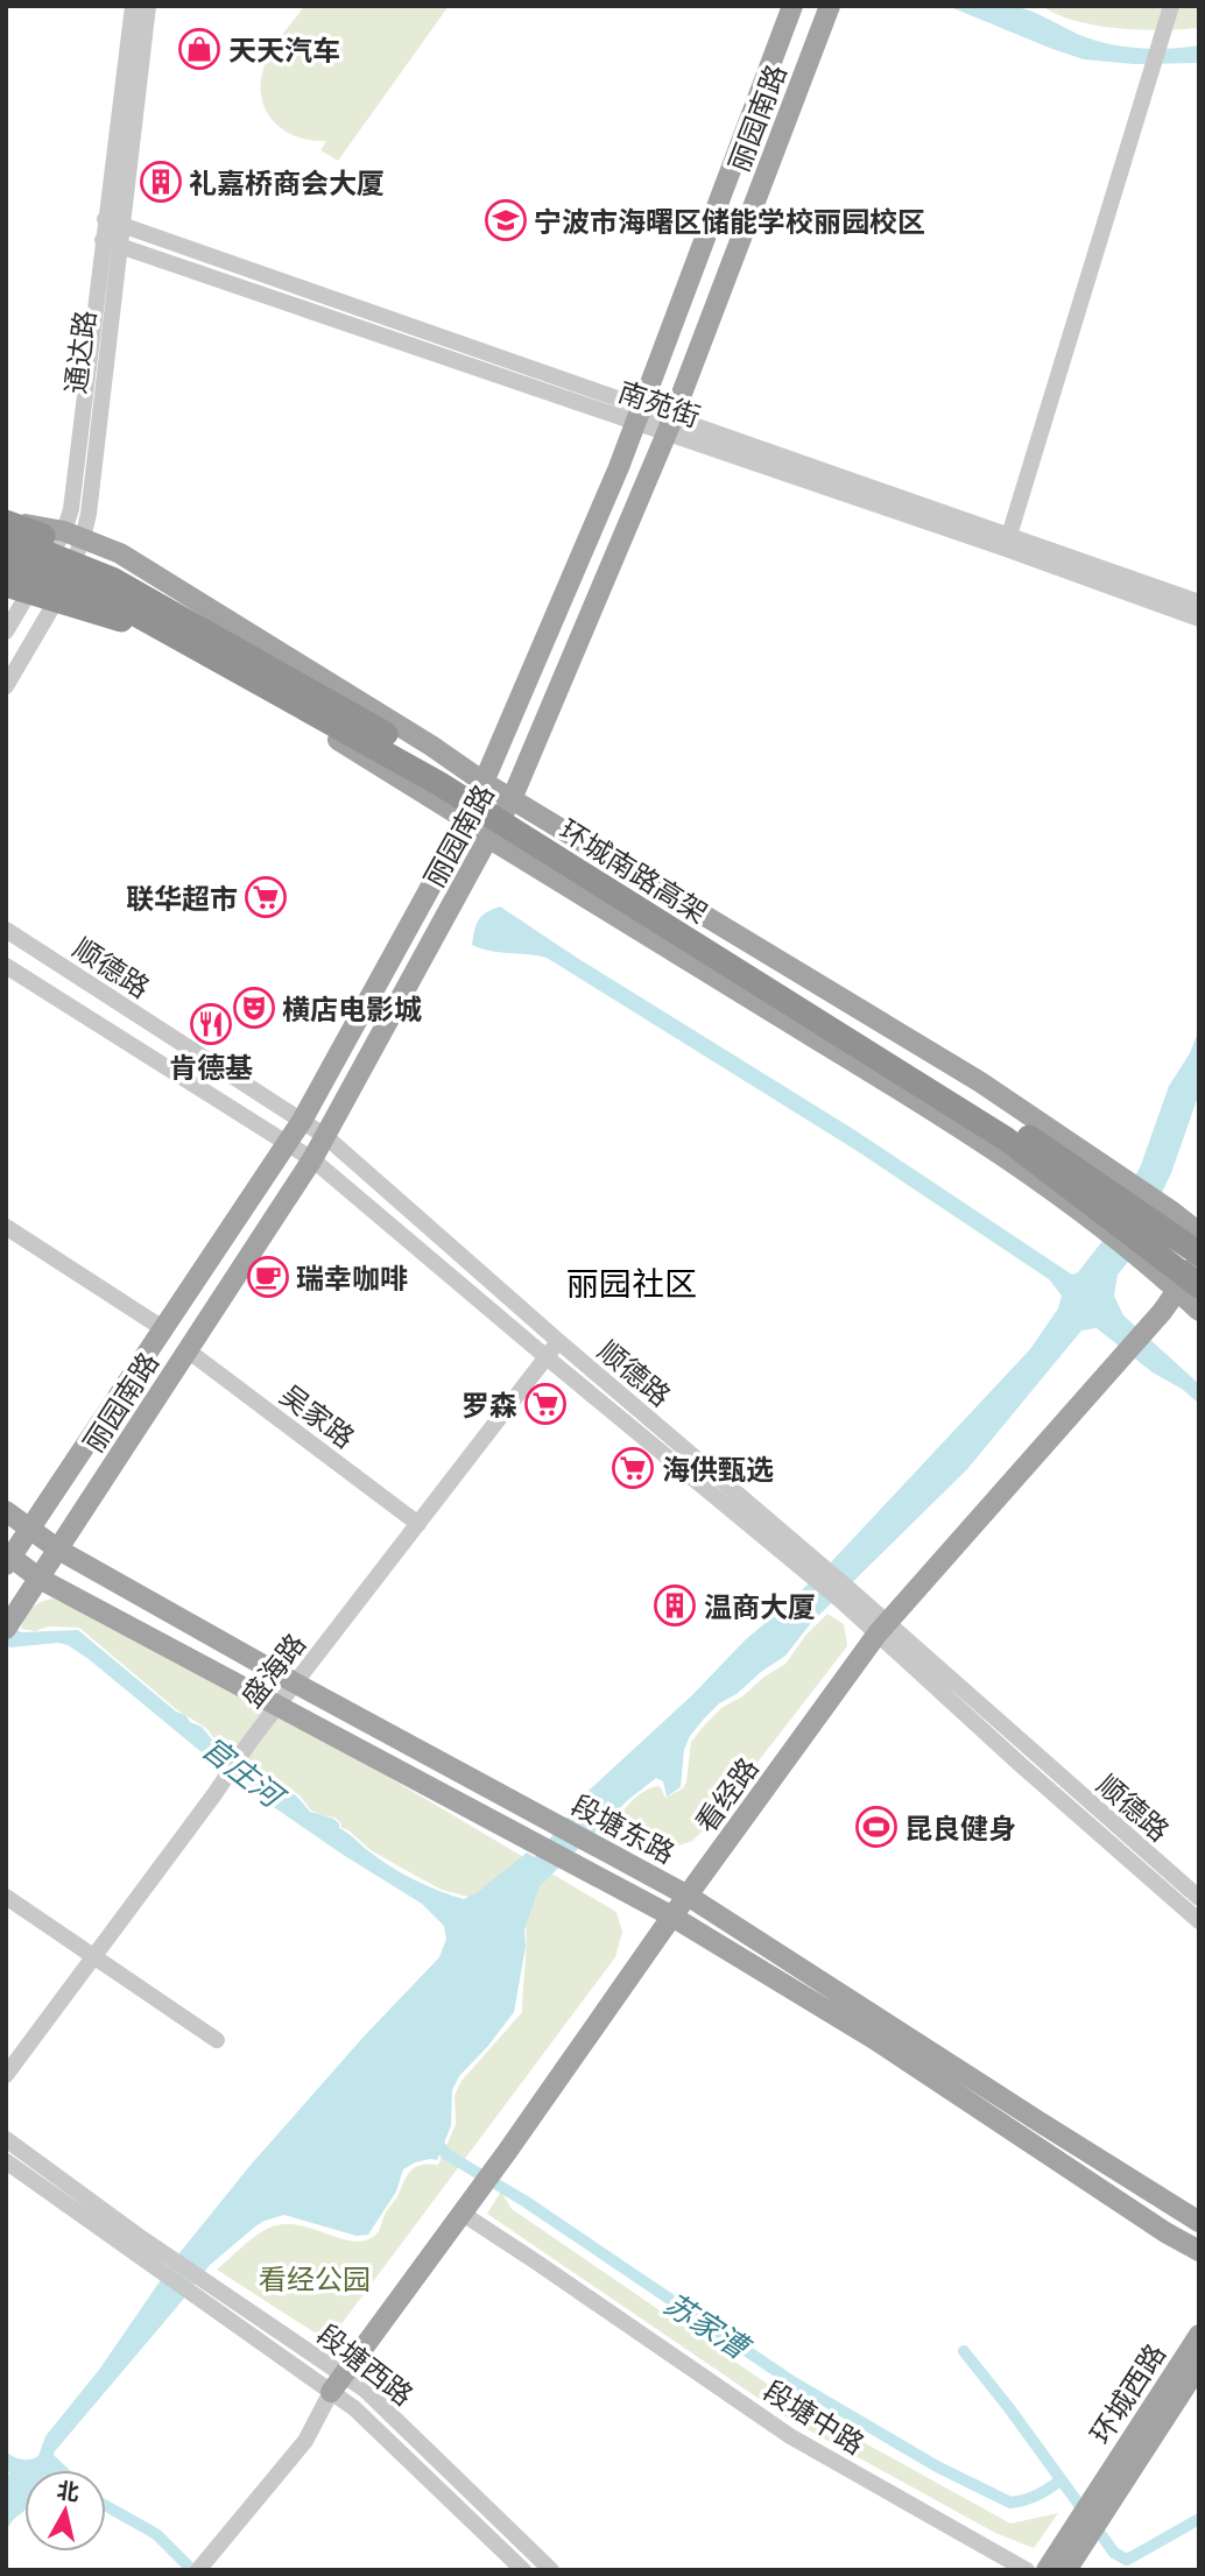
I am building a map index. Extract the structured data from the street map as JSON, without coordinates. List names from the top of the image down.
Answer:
{
  "streets": {
    "highway": ["环城南路高架"],
    "main road": [
      "丽园南路",
      "看经路",
      "段塘东路",
      "环城西路"
    ],
    "street": [
      "通达路",
      "南苑街",
      "顺德路",
      "吴家路",
      "盛海路",
      "段塘西路",
      "段塘中路"
    ]
  },
  "crossings": [
    ["丽园南路", "南苑街"],
    ["丽园南路", "顺德路"],
    ["丽园南路", "吴家路"],
    ["丽园南路", "段塘东路"],
    ["通达路", "南苑街"],
    ["环城南路高架", "看经路"],
    ["顺德路", "盛海路"],
    ["顺德路", "看经路"],
    ["吴家路", "盛海路"],
    ["盛海路", "段塘东路"],
    ["看经路", "段塘东路"],
    ["看经路", "段塘西路"],
    ["看经路", "段塘中路"]
  ],
  "districts": ["丽园社区"],
  "water": ["官庄河", "苏家漕"],
  "parks": ["看经公园"],
  "places": {
    "shop": ["天天汽车"],
    "building": ["礼嘉桥商会大厦", "温商大厦"],
    "school or university": ["宁波市海曙区储能学校丽园校区"],
    "supermarket": ["联华超市", "罗森", "海供甄选"],
    "theatre": ["横店电影城"],
    "restaurant": ["肯德基"],
    "cafe": ["瑞幸咖啡"],
    "sports": ["昆良健身"]
  },
  "north": "top"
}
